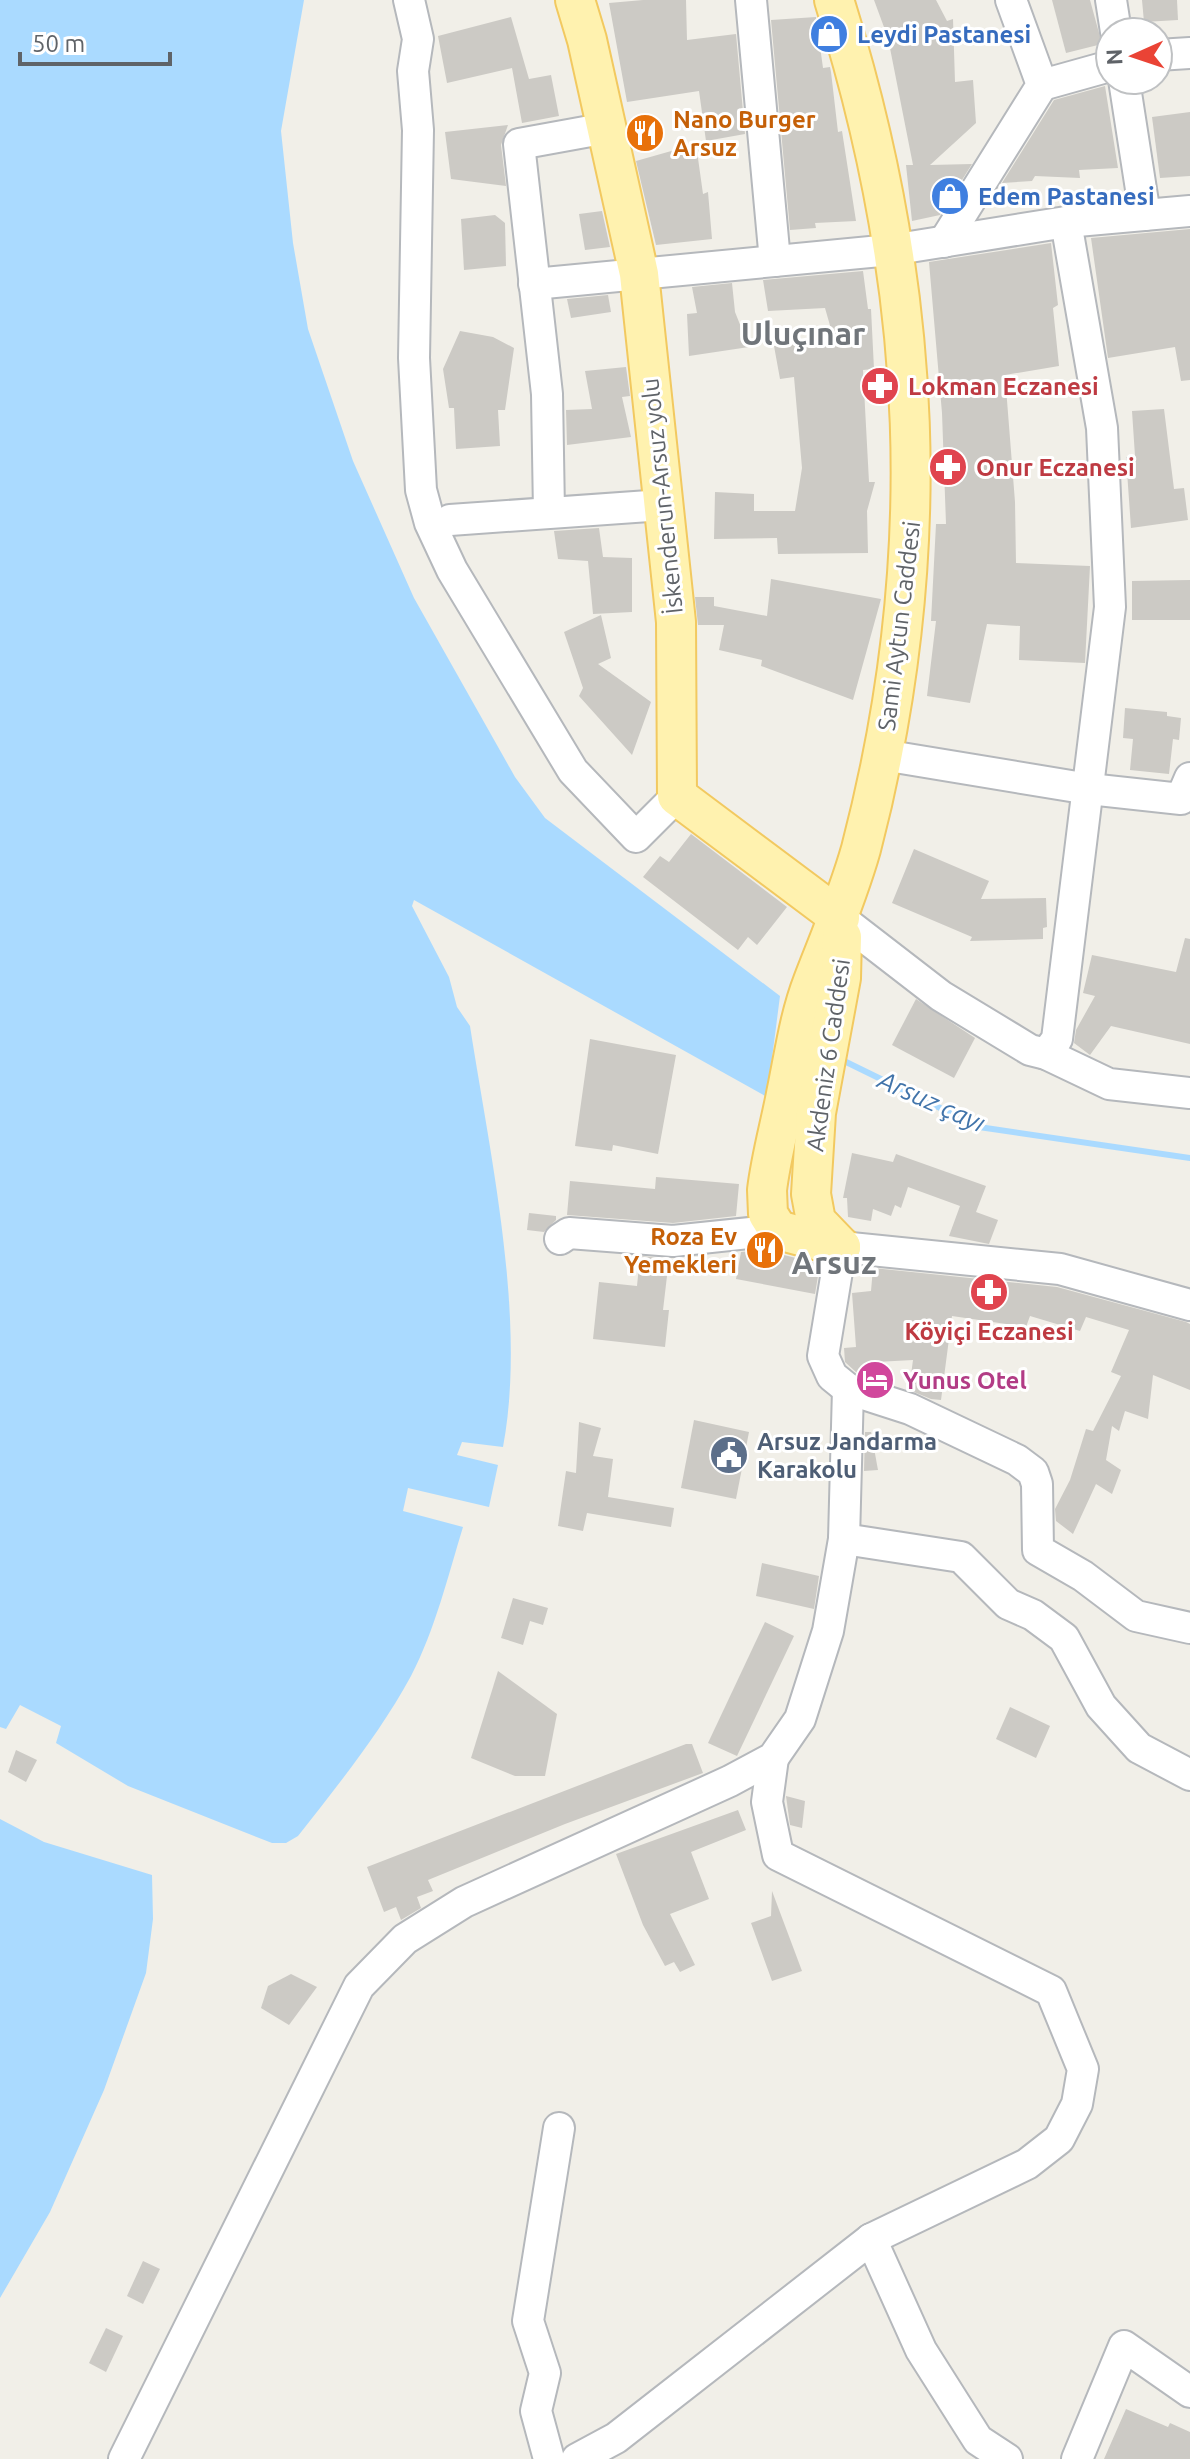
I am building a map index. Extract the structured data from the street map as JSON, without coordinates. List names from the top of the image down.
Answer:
{
  "streets": {
    "main road": ["İskenderun-Arsuz yolu", "Sami Aytun Caddesi", "Akdeniz 6 Caddesi"]
  },
  "crossings": [
    ["Sami Aytun Caddesi", "Akdeniz 6 Caddesi"]
  ],
  "districts": ["Uluçınar", "Arsuz"],
  "water": ["Arsuz çayı"],
  "places": {
    "shop": ["Leydi Pastanesi", "Edem Pastanesi"],
    "restaurant": ["Nano Burger Arsuz", "Roza Ev Yemekleri"],
    "pharmacy": ["Lokman Eczanesi", "Onur Eczanesi", "Köyiçi Eczanesi"],
    "hotel": ["Yunus Otel"],
    "public building": ["Arsuz Jandarma Karakolu"]
  },
  "scale_bar": "50 m",
  "north": "left"
}
